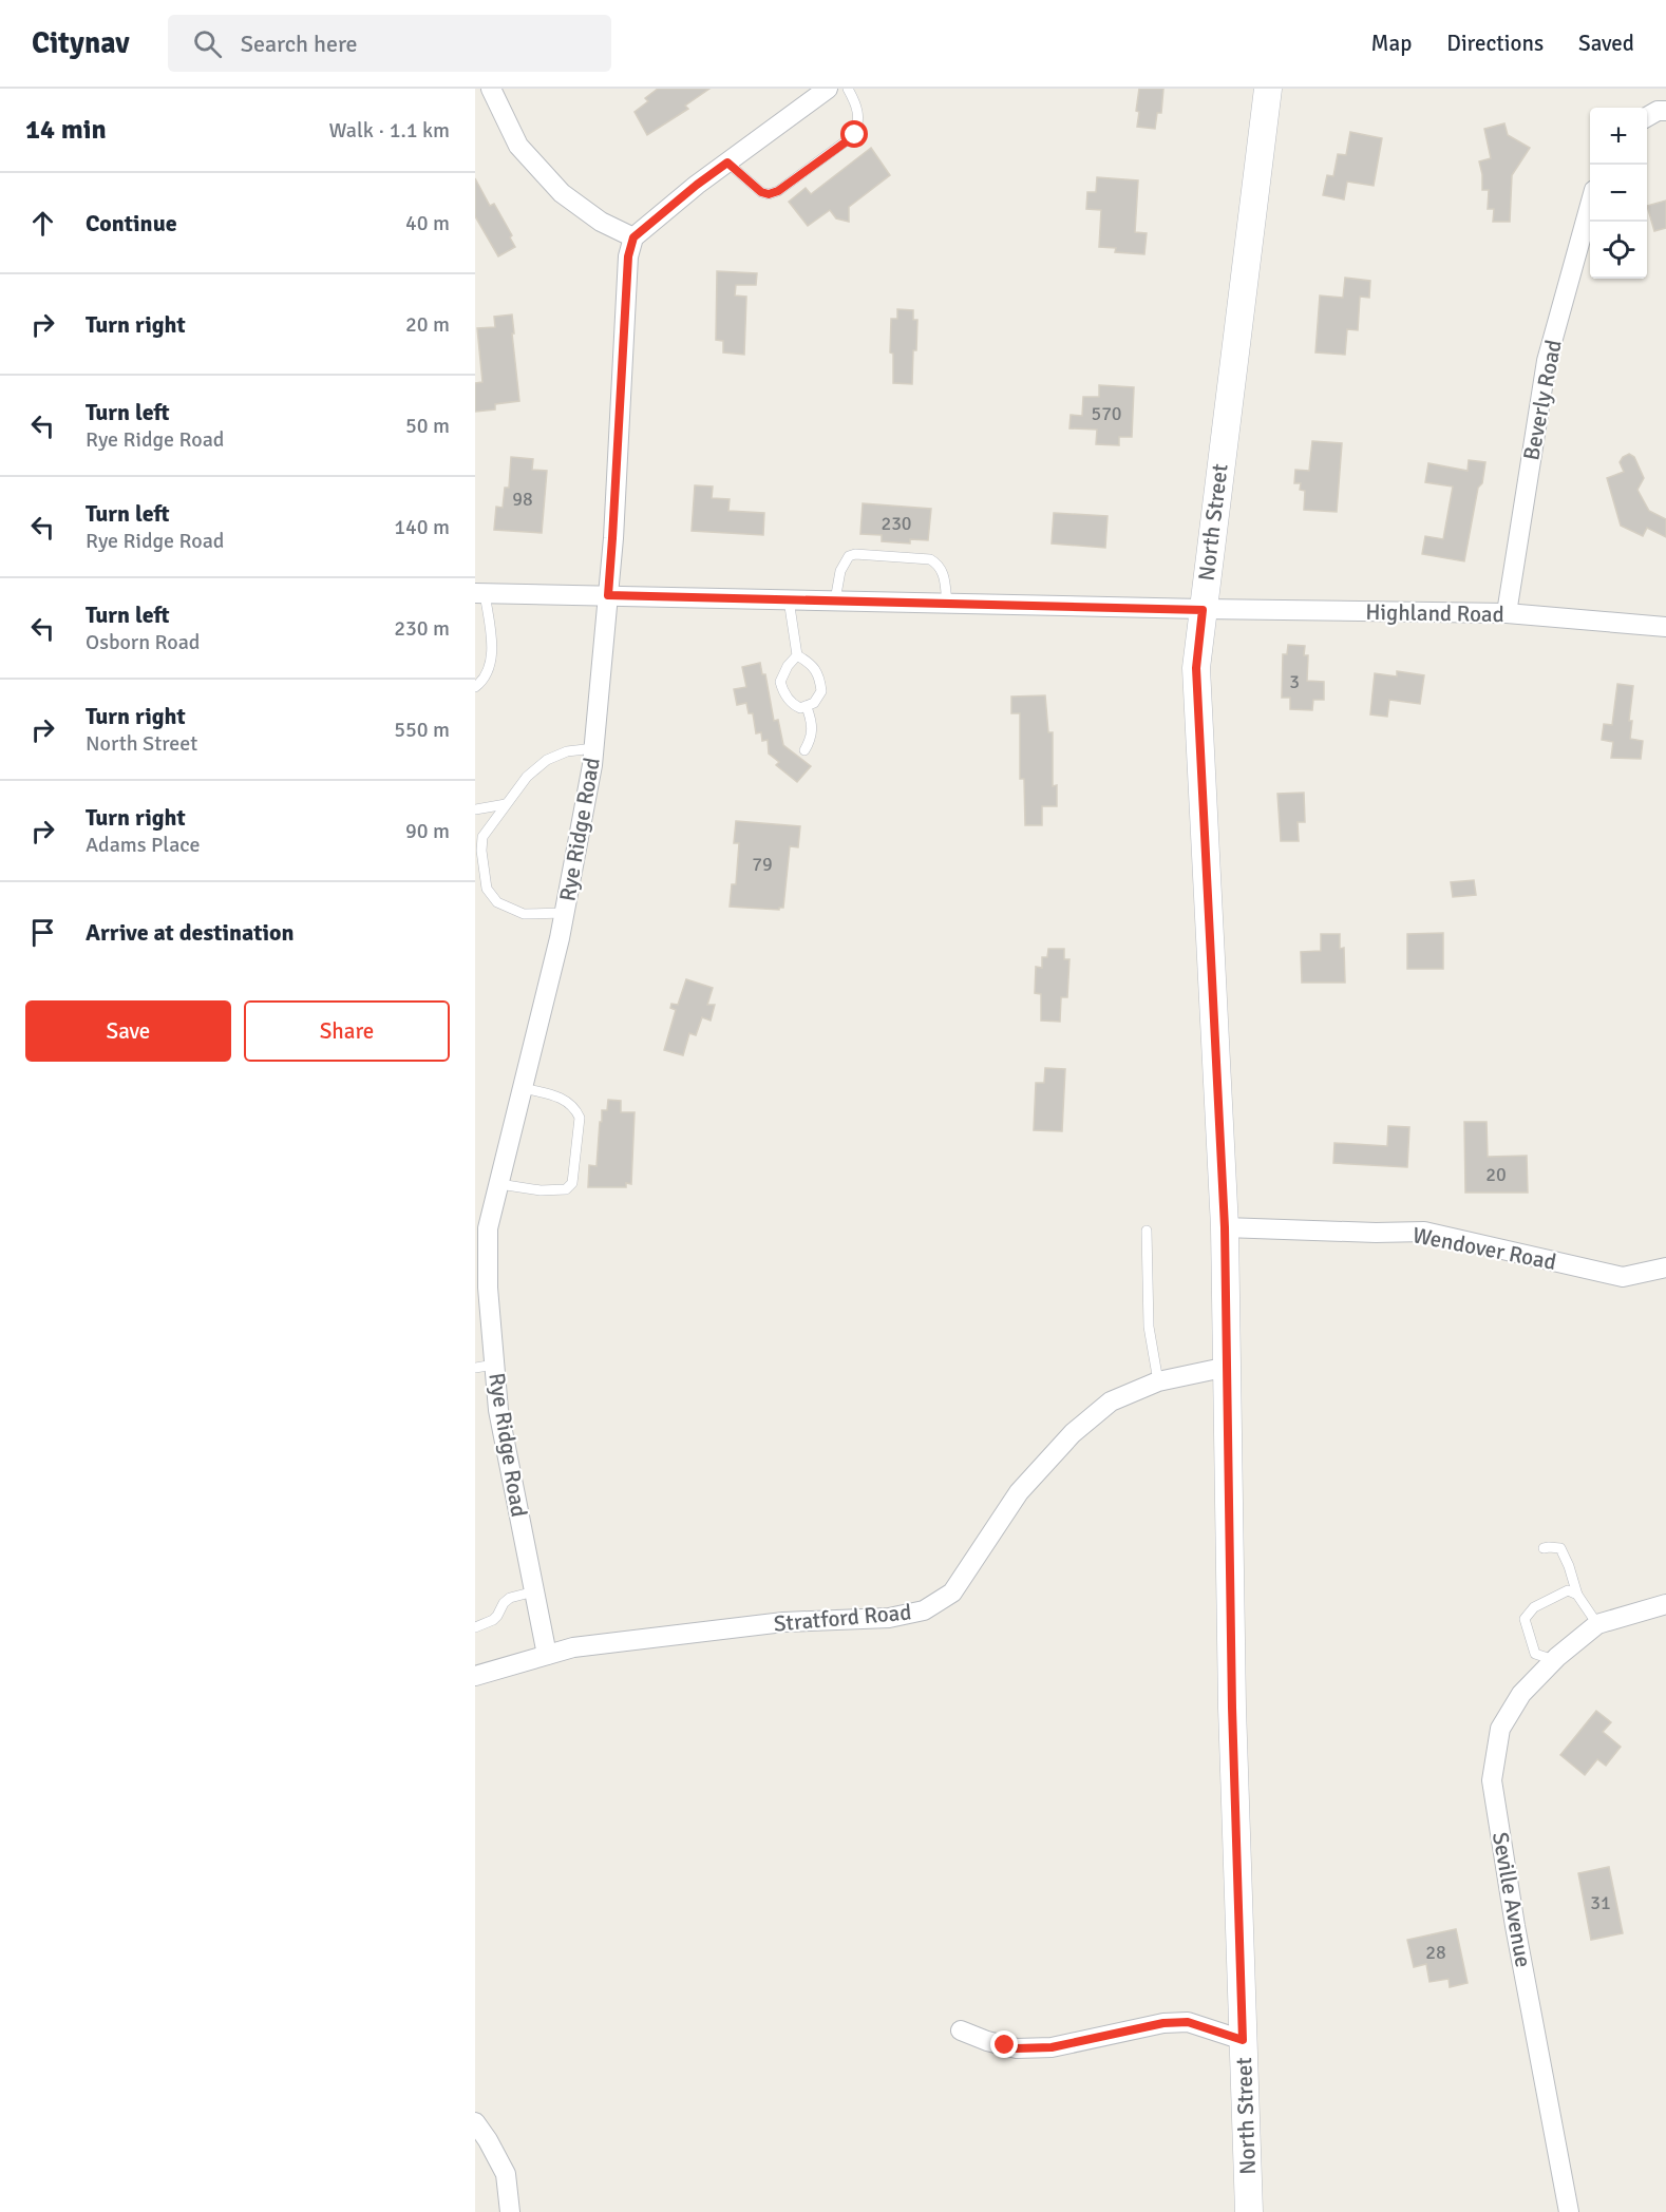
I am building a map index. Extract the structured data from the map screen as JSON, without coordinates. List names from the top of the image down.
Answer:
{
  "streets": {
    "main road": ["North Street"],
    "street": [
      "Beverly Road",
      "Highland Road",
      "Rye Ridge Road",
      "Wendover Road",
      "Stratford Road",
      "Seville Avenue"
    ]
  },
  "crossings": [
    ["Beverly Road", "Highland Road"],
    ["North Street", "Highland Road"],
    ["North Street", "Wendover Road"],
    ["North Street", "Stratford Road"],
    ["Highland Road", "Rye Ridge Road"],
    ["Rye Ridge Road", "Stratford Road"]
  ],
  "house_numbers": [
    "570",
    "98",
    "230",
    "3",
    "79",
    "20",
    "31",
    "28"
  ],
  "page": {
    "header": "Citynav",
    "search": "Search here",
    "nav": ["Map", "Directions", "Saved"],
    "heading": ["14 min", "Walk · 1.1 km"],
    "map_buttons": ["+", "−"],
    "list": [
      ["Continue", "40 m"],
      ["Turn right", "20 m"],
      ["Turn left", "Rye Ridge Road", "50 m"],
      ["Turn left", "Rye Ridge Road", "140 m"],
      ["Turn left", "Osborn Road", "230 m"],
      ["Turn right", "North Street", "550 m"],
      ["Turn right", "Adams Place", "90 m"],
      "Arrive at destination"
    ],
    "buttons": ["Save", "Share"]
  }
}
